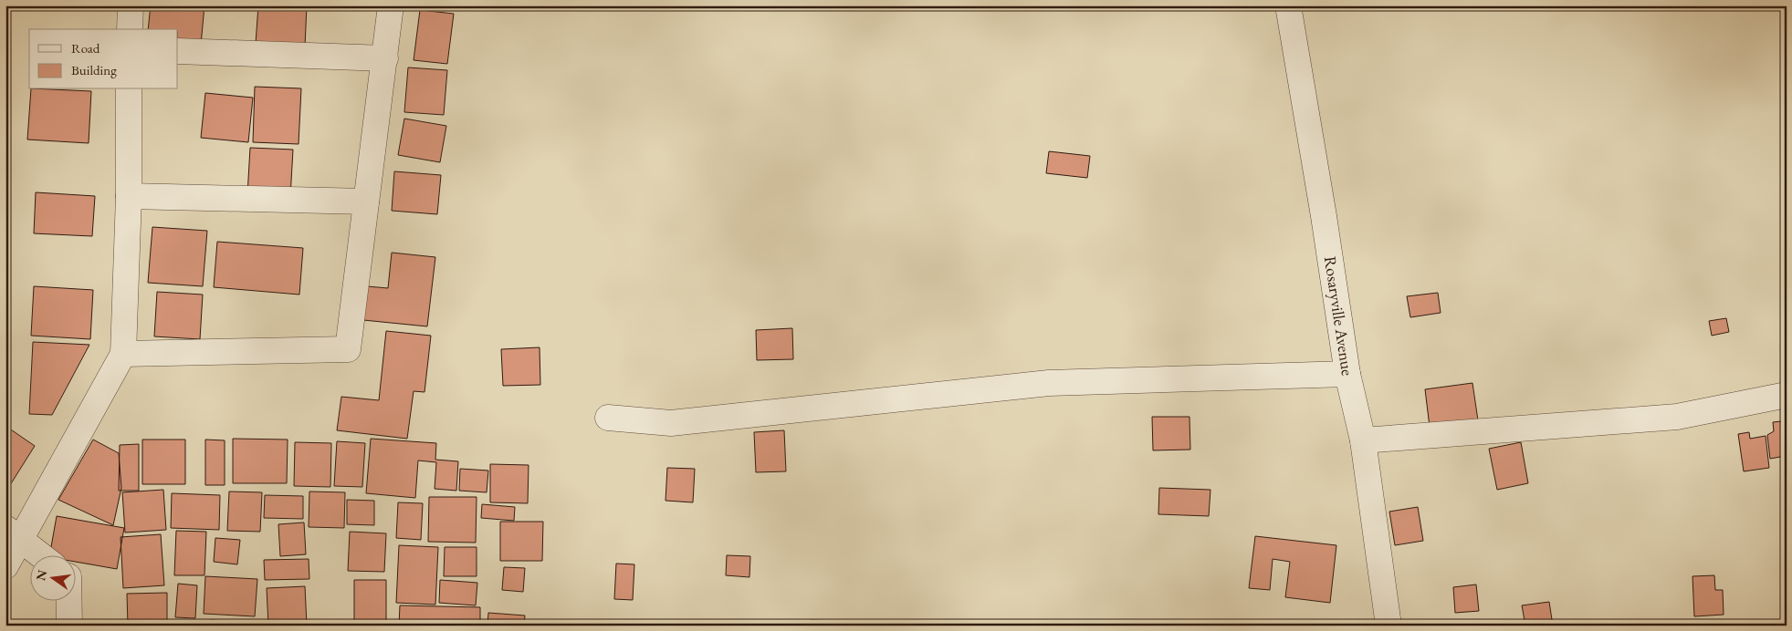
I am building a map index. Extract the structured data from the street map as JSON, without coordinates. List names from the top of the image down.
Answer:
{
  "streets": {
    "street": ["Rosaryville Avenue"]
  },
  "legend": ["Road", "Building"],
  "north": "left"
}
